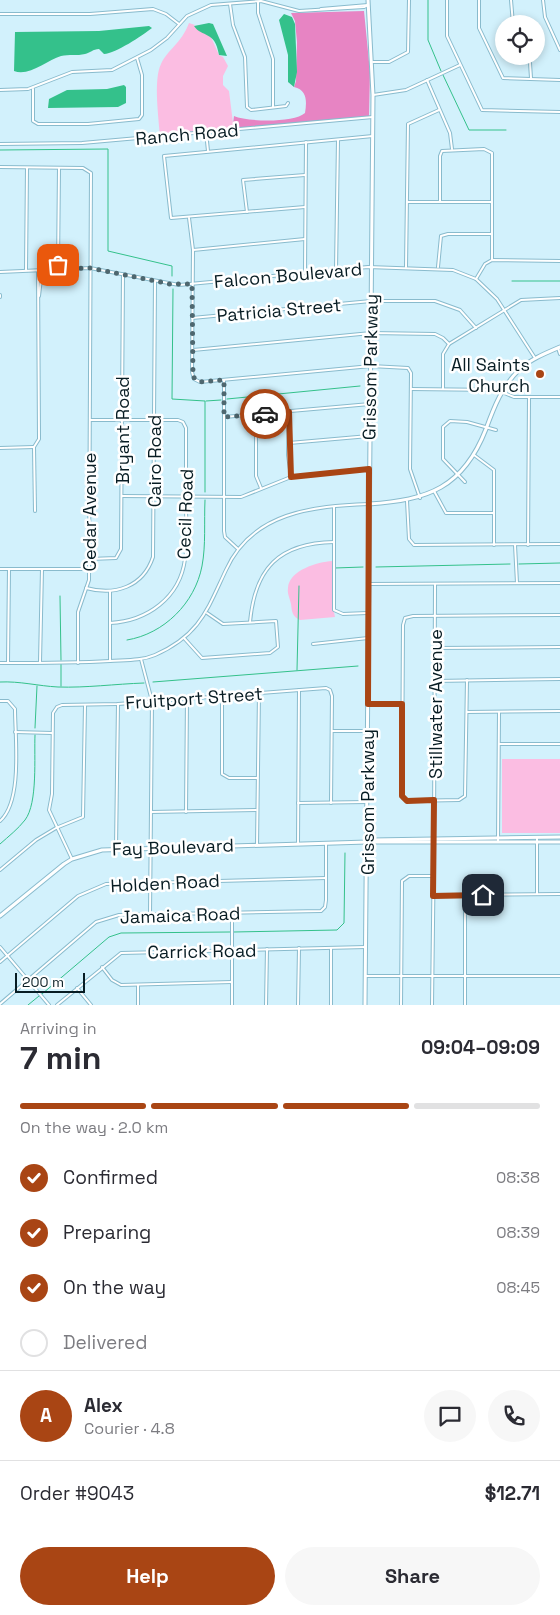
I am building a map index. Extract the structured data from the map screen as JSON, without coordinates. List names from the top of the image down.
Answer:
{
  "streets": {
    "main road": ["Grissom Parkway", "Fay Boulevard"],
    "street": [
      "Ranch Road",
      "Falcon Boulevard",
      "Patricia Street",
      "Bryant Road",
      "Cairo Road",
      "Cedar Avenue",
      "Cecil Road",
      "Fruitport Street",
      "Stillwater Avenue",
      "Holden Road",
      "Jamaica Road",
      "Carrick Road"
    ]
  },
  "crossings": [
    ["Ranch Road", "Grissom Parkway"],
    ["Falcon Boulevard", "Grissom Parkway"],
    ["Falcon Boulevard", "Bryant Road"],
    ["Falcon Boulevard", "Cairo Road"],
    ["Falcon Boulevard", "Cedar Avenue"],
    ["Patricia Street", "Grissom Parkway"],
    ["Grissom Parkway", "Fay Boulevard"],
    ["Grissom Parkway", "Carrick Road"],
    ["Bryant Road", "Cedar Avenue"],
    ["Cairo Road", "Cedar Avenue"],
    ["Cairo Road", "Cecil Road"],
    ["Stillwater Avenue", "Fay Boulevard"],
    ["Fay Boulevard", "Jamaica Road"],
    ["Holden Road", "Jamaica Road"]
  ],
  "places": ["All Saints Church"],
  "scale_bar": "200 m",
  "page": {
    "scale": "200 m",
    "heading": ["7 min", "Arriving in", "09:04–09:09"],
    "panel": [
      "Alex",
      "Courier · 4.8",
      "Order #9043",
      "$12.71"
    ],
    "bar": "On the way · 2.0 km",
    "list": [
      ["Confirmed", "08:38"],
      ["Preparing", "08:39"],
      ["On the way", "08:45"],
      "Delivered"
    ],
    "round": "A",
    "buttons": ["Help", "Share"]
  }
}
